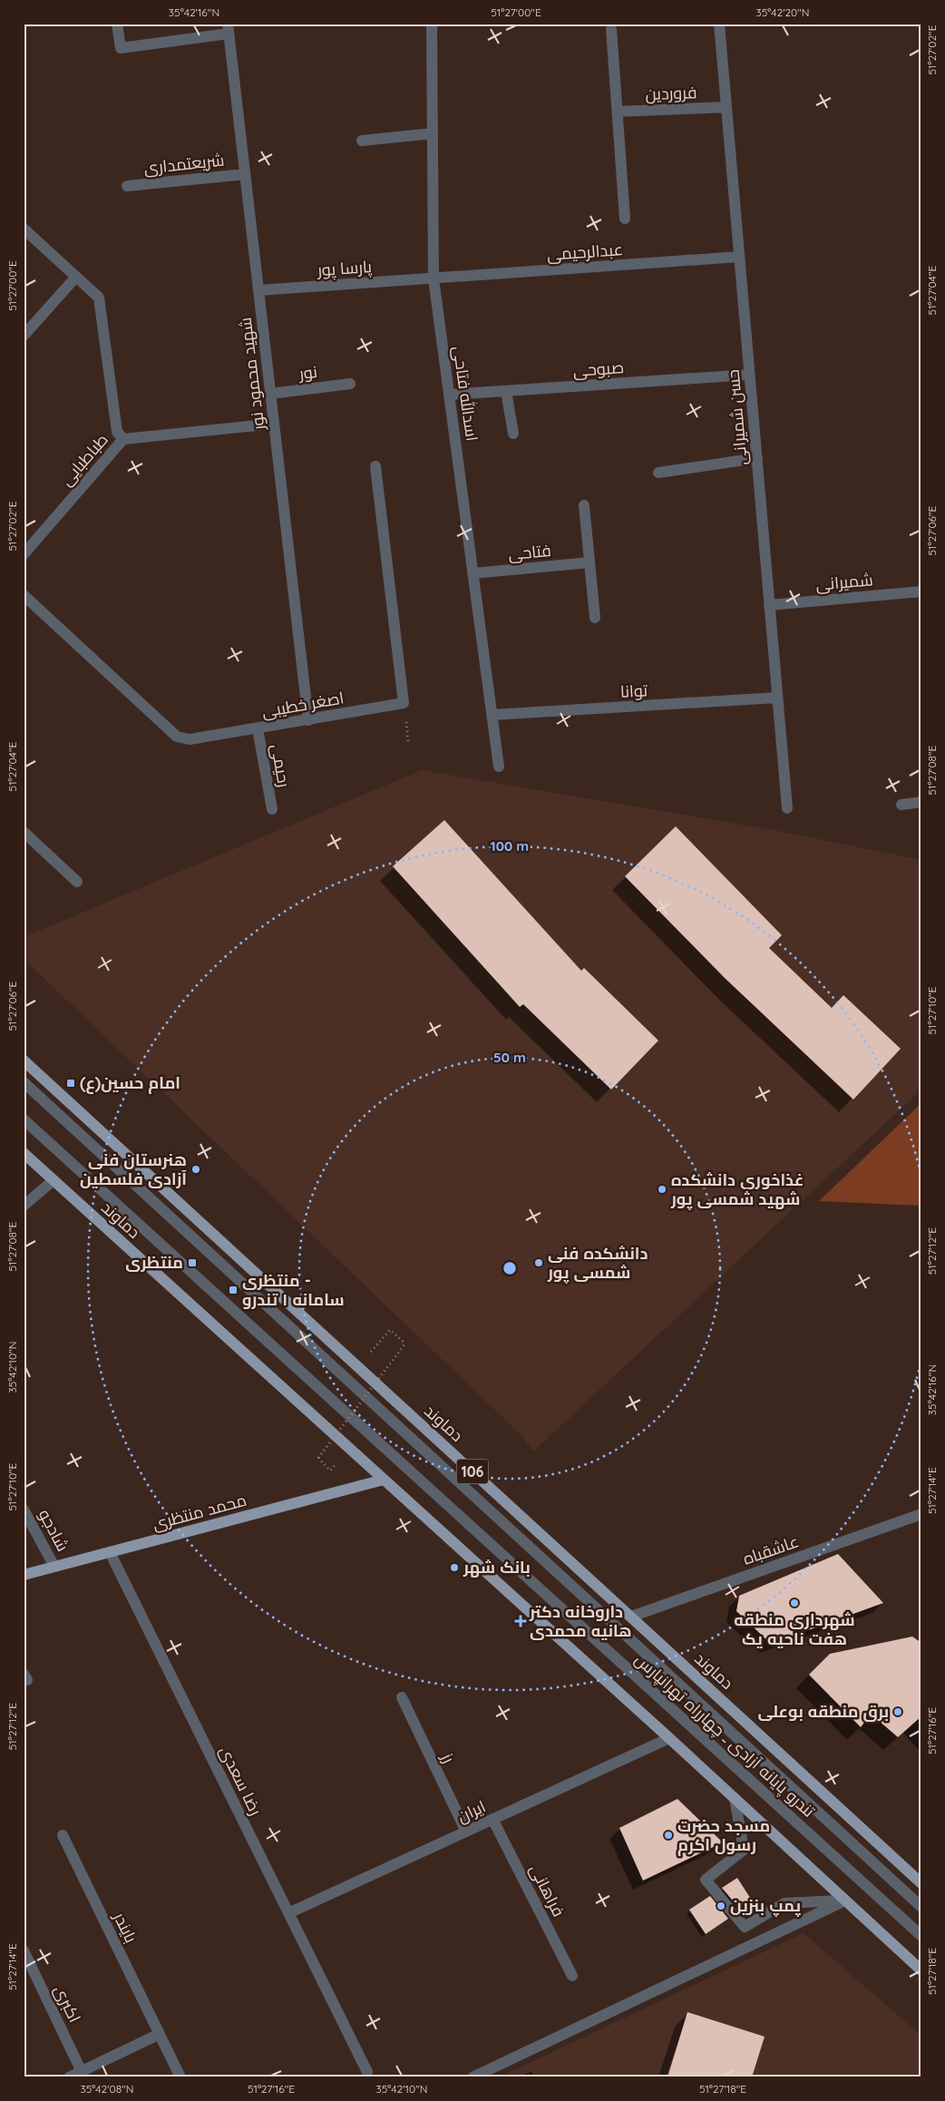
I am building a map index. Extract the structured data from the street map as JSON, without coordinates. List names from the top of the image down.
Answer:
{
  "streets": {
    "main road": ["دماوند", "106", "محمد منتظری"],
    "street": [
      "فروردین",
      "شریعتمداری",
      "عبدالرحیمی",
      "پارسا پور",
      "صبوحی",
      "نور",
      "شهید محمود نور",
      "اسدالله فتاحی",
      "حسن شمیرانی",
      "طباطبایی",
      "فتاحی",
      "شمیرانی",
      "توانا",
      "اصغر خطیبی",
      "رحیمی",
      "شادجو",
      "عاشقباه",
      "تندرو پایانه آزادی ـ چهارراه تهرانپارس",
      "رز",
      "رضا سعدی",
      "ایران",
      "فراهانی",
      "بایندر",
      "اکبری"
    ]
  },
  "crossings": [
    ["فروردین", "حسن شمیرانی"],
    ["شریعتمداری", "شهید محمود نور"],
    ["عبدالرحیمی", "پارسا پور"],
    ["عبدالرحیمی", "اسدالله فتاحی"],
    ["عبدالرحیمی", "حسن شمیرانی"],
    ["پارسا پور", "شهید محمود نور"],
    ["پارسا پور", "اسدالله فتاحی"],
    ["صبوحی", "اسدالله فتاحی"],
    ["صبوحی", "حسن شمیرانی"],
    ["نور", "شهید محمود نور"],
    ["شهید محمود نور", "طباطبایی"],
    ["شهید محمود نور", "اصغر خطیبی"],
    ["اسدالله فتاحی", "فتاحی"],
    ["اسدالله فتاحی", "توانا"],
    ["حسن شمیرانی", "شمیرانی"],
    ["حسن شمیرانی", "توانا"],
    ["اصغر خطیبی", "رحیمی"],
    ["دماوند", "محمد منتظری"],
    ["دماوند", "عاشقباه"],
    ["دماوند", "ایران"],
    ["محمد منتظری", "شادجو"],
    ["محمد منتظری", "رضا سعدی"],
    ["رز", "ایران"],
    ["رضا سعدی", "ایران"],
    ["ایران", "فراهانی"]
  ],
  "places": {
    "transit": ["امام حسين(ع)", "منتظری", "منتظری - سامانه ۱ تندرو"],
    "other": [
      "هنرستان فنی آزادی فلسطین",
      "غذاخوری دانشکده شهید شمسی پور",
      "دانشکده فنی شمسی پور",
      "بانک شهر",
      "شهرداری منطقه هفت ناحیه یک",
      "برق منطقه بوعلی",
      "مسجد حضرت رسول اکرم",
      "پمپ بنزین"
    ],
    "health": ["داروخانه دکتر هانیه محمدی"]
  },
  "coordinates": [
    "35°42'16\"N",
    "51°27'00\"E",
    "35°42'20\"N",
    "51°27'02\"E",
    "51°27'04\"E",
    "51°27'06\"E",
    "51°27'08\"E",
    "51°27'10\"E",
    "51°27'12\"E",
    "35°42'10\"N",
    "51°27'14\"E",
    "51°27'16\"E",
    "51°27'18\"E",
    "35°42'08\"N"
  ],
  "rings": ["100 m", "50 m"]
}
